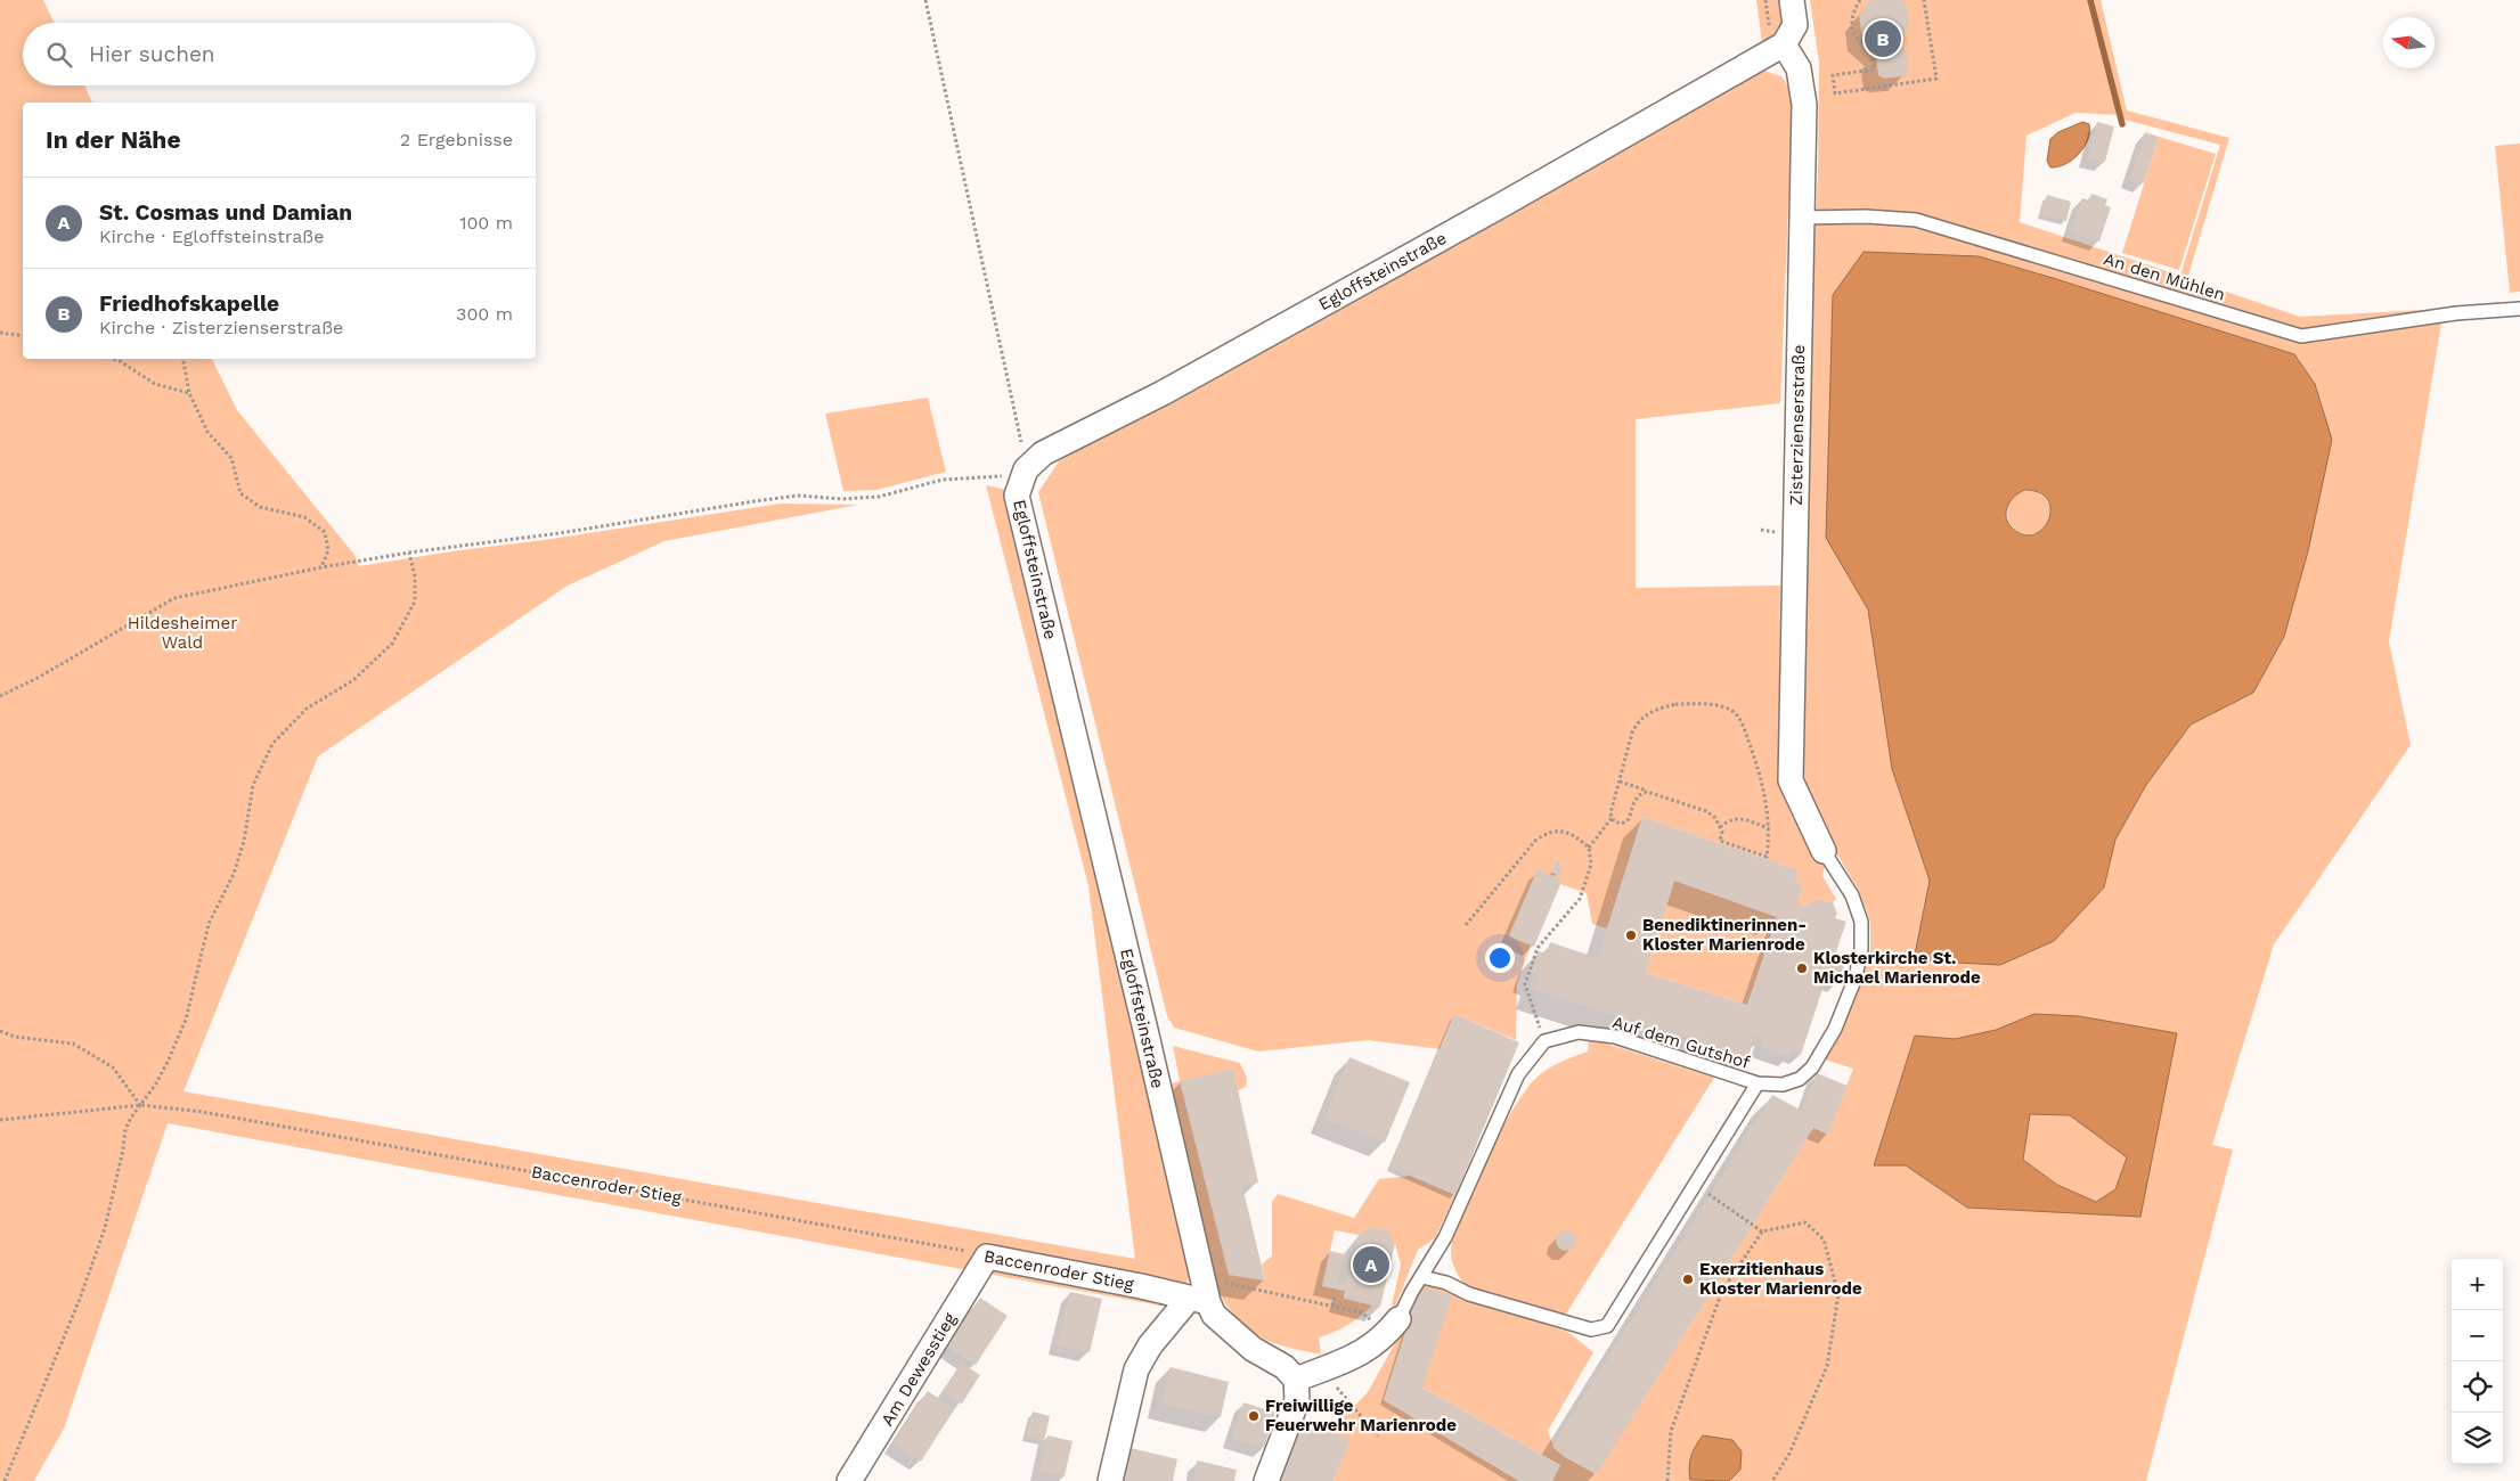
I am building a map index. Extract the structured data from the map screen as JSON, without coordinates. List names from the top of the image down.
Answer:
{
  "streets": {
    "street": [
      "Egloffsteinstraße",
      "Zisterzienserstraße",
      "Baccenroder Stieg",
      "Am Dewesstieg"
    ],
    "lane": ["An den Mühlen", "Auf dem Gutshof"]
  },
  "crossings": [
    ["Egloffsteinstraße", "Zisterzienserstraße"],
    ["Egloffsteinstraße", "Baccenroder Stieg"],
    ["An den Mühlen", "Zisterzienserstraße"],
    ["Zisterzienserstraße", "Auf dem Gutshof"],
    ["Baccenroder Stieg", "Am Dewesstieg"]
  ],
  "parks": ["Hildesheimer Wald"],
  "places": [
    "Benediktinerinnen- Kloster Marienrode",
    "Klosterkirche St. Michael Marienrode",
    "Exerzitienhaus Kloster Marienrode",
    "Freiwillige Feuerwehr Marienrode"
  ],
  "north": "left",
  "page": {
    "pins": ["B", "A"],
    "search": "Hier suchen",
    "heading": ["In der Nähe", "2 Ergebnisse"],
    "list": [
      {
        "mark": "A",
        "name": "St. Cosmas und Damian",
        "note": "Kirche · Egloffsteinstraße",
        "value": "100 m"
      },
      {
        "mark": "B",
        "name": "Friedhofskapelle",
        "note": "Kirche · Zisterzienserstraße",
        "value": "300 m"
      }
    ],
    "map_buttons": ["+", "−"]
  }
}
